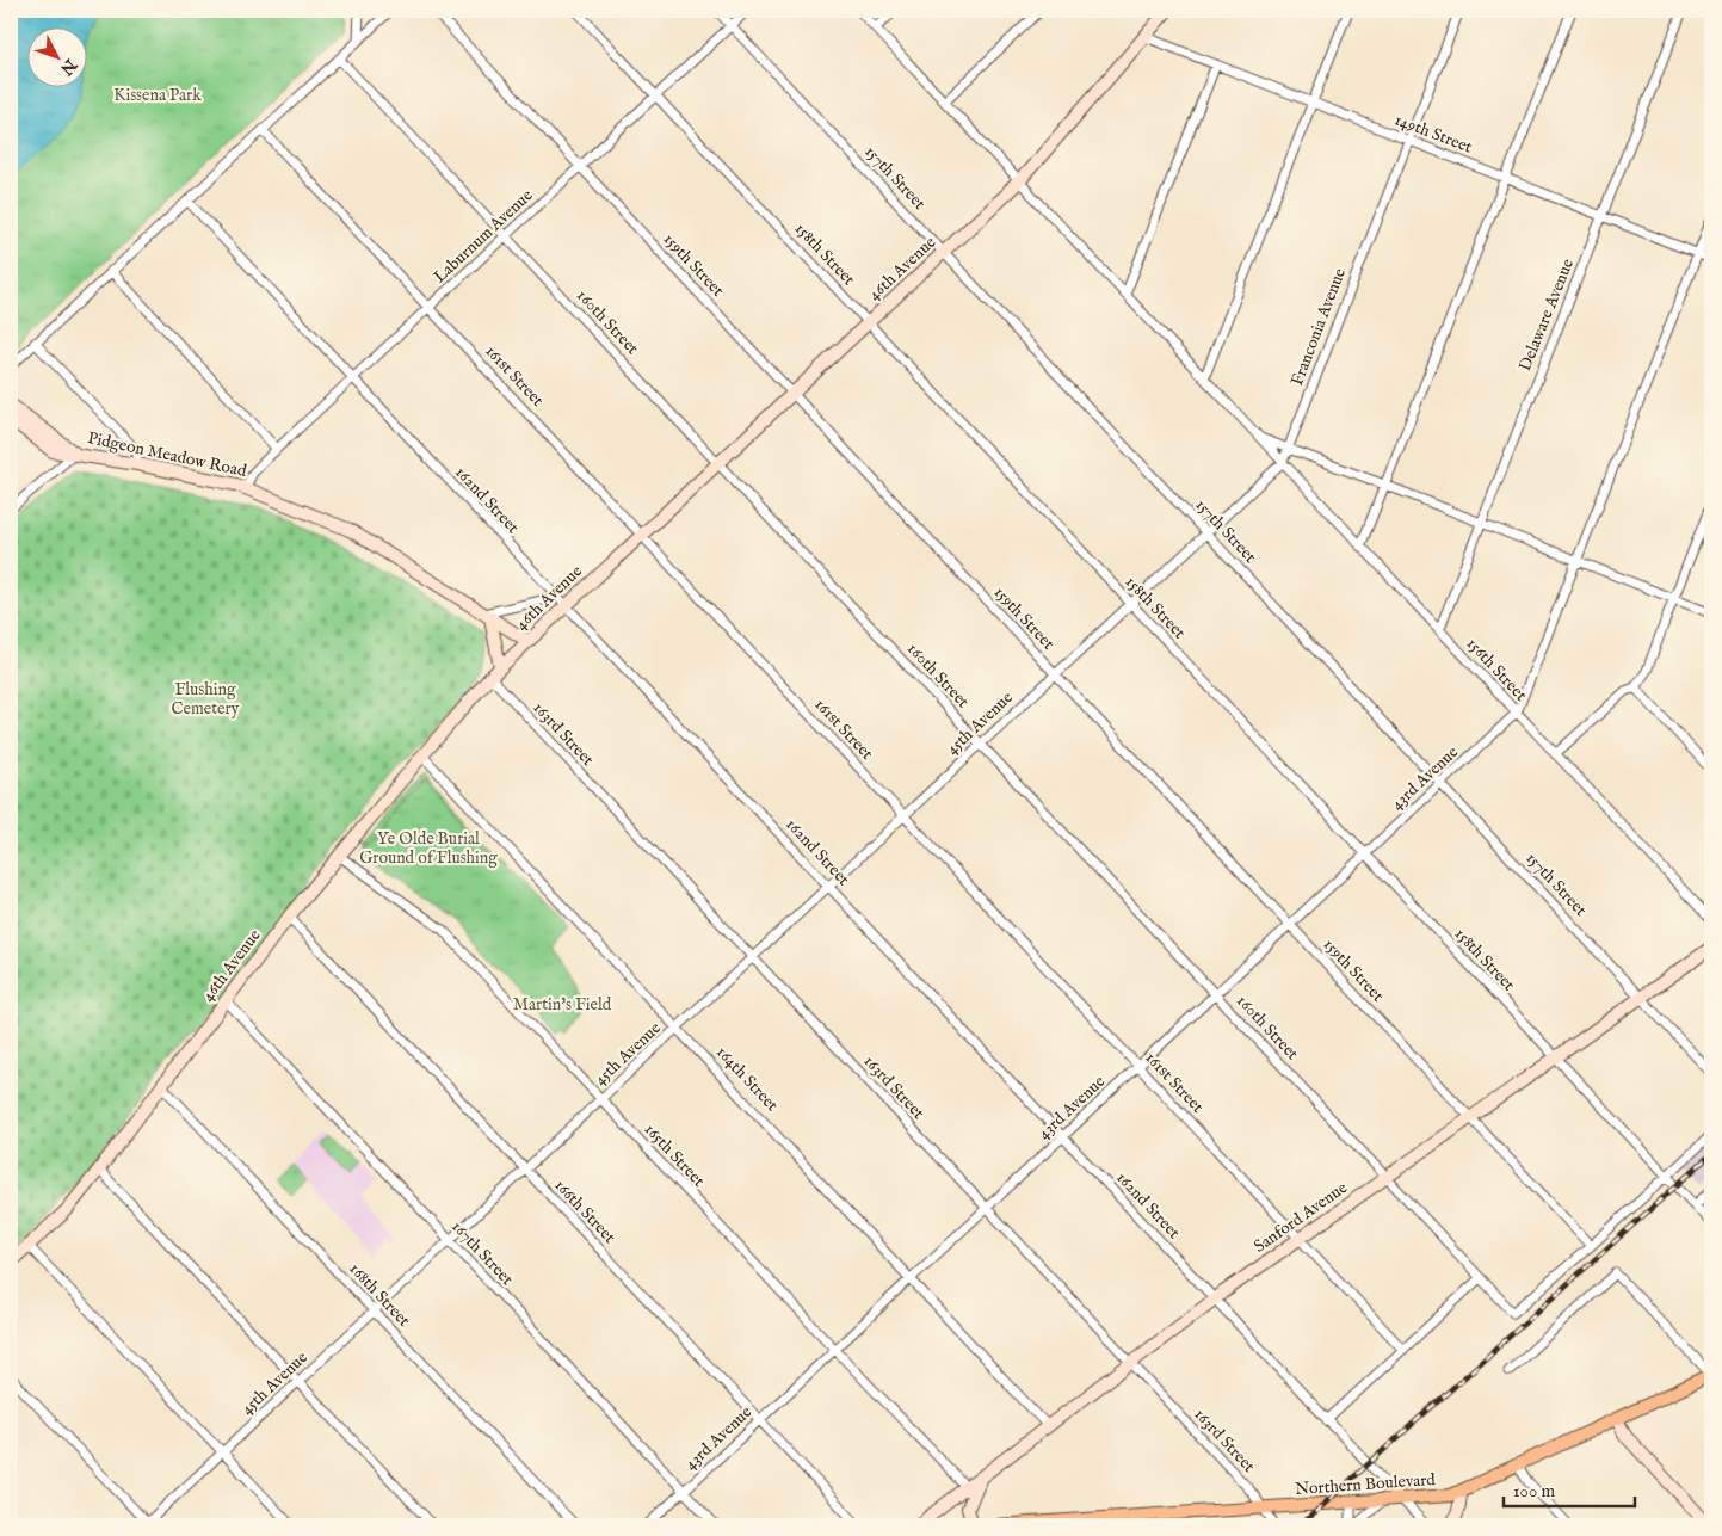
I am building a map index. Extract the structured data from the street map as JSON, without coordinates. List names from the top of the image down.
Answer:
{
  "streets": {
    "main road": ["Northern Boulevard"],
    "street": [
      "149th Street",
      "157th Street",
      "Laburnum Avenue",
      "158th Street",
      "159th Street",
      "46th Avenue",
      "Delaware Avenue",
      "160th Street",
      "Franconia Avenue",
      "161st Street",
      "Pidgeon Meadow Road",
      "162nd Street",
      "156th Street",
      "45th Avenue",
      "163rd Street",
      "43rd Avenue",
      "164th Street",
      "165th Street",
      "166th Street",
      "Sanford Avenue",
      "167th Street",
      "168th Street"
    ]
  },
  "crossings": [
    ["149th Street", "46th Avenue"],
    ["149th Street", "Delaware Avenue"],
    ["149th Street", "Franconia Avenue"],
    ["157th Street", "Laburnum Avenue"],
    ["157th Street", "46th Avenue"],
    ["157th Street", "Franconia Avenue"],
    ["157th Street", "43rd Avenue"],
    ["157th Street", "Sanford Avenue"],
    ["Laburnum Avenue", "158th Street"],
    ["Laburnum Avenue", "159th Street"],
    ["Laburnum Avenue", "160th Street"],
    ["Laburnum Avenue", "161st Street"],
    ["Laburnum Avenue", "Pidgeon Meadow Road"],
    ["Laburnum Avenue", "162nd Street"],
    ["158th Street", "46th Avenue"],
    ["158th Street", "Franconia Avenue"],
    ["158th Street", "45th Avenue"],
    ["158th Street", "43rd Avenue"],
    ["158th Street", "Sanford Avenue"],
    ["159th Street", "46th Avenue"],
    ["159th Street", "160th Street"],
    ["159th Street", "45th Avenue"],
    ["159th Street", "43rd Avenue"],
    ["159th Street", "Sanford Avenue"],
    ["46th Avenue", "160th Street"],
    ["46th Avenue", "161st Street"],
    ["46th Avenue", "Pidgeon Meadow Road"],
    ["46th Avenue", "162nd Street"],
    ["46th Avenue", "156th Street"],
    ["46th Avenue", "163rd Street"],
    ["46th Avenue", "164th Street"],
    ["46th Avenue", "165th Street"],
    ["46th Avenue", "166th Street"],
    ["46th Avenue", "167th Street"],
    ["46th Avenue", "168th Street"],
    ["Delaware Avenue", "156th Street"],
    ["160th Street", "45th Avenue"],
    ["160th Street", "43rd Avenue"],
    ["160th Street", "Sanford Avenue"],
    ["Franconia Avenue", "156th Street"],
    ["Franconia Avenue", "45th Avenue"],
    ["161st Street", "45th Avenue"],
    ["161st Street", "43rd Avenue"],
    ["161st Street", "Sanford Avenue"],
    ["162nd Street", "45th Avenue"],
    ["162nd Street", "43rd Avenue"],
    ["162nd Street", "Sanford Avenue"],
    ["162nd Street", "Northern Boulevard"],
    ["156th Street", "43rd Avenue"],
    ["45th Avenue", "163rd Street"],
    ["45th Avenue", "164th Street"],
    ["45th Avenue", "165th Street"],
    ["45th Avenue", "166th Street"],
    ["45th Avenue", "167th Street"],
    ["45th Avenue", "168th Street"],
    ["163rd Street", "43rd Avenue"],
    ["163rd Street", "Sanford Avenue"],
    ["163rd Street", "Northern Boulevard"],
    ["43rd Avenue", "164th Street"],
    ["43rd Avenue", "165th Street"],
    ["43rd Avenue", "166th Street"],
    ["43rd Avenue", "167th Street"],
    ["164th Street", "Sanford Avenue"],
    ["165th Street", "Sanford Avenue"]
  ],
  "parks": [
    "Kissena Park",
    "Flushing Cemetery",
    "Ye Olde Burial Ground of Flushing",
    "Martin's Field"
  ],
  "scale_bar": "100 m",
  "north": "bottom right"
}
